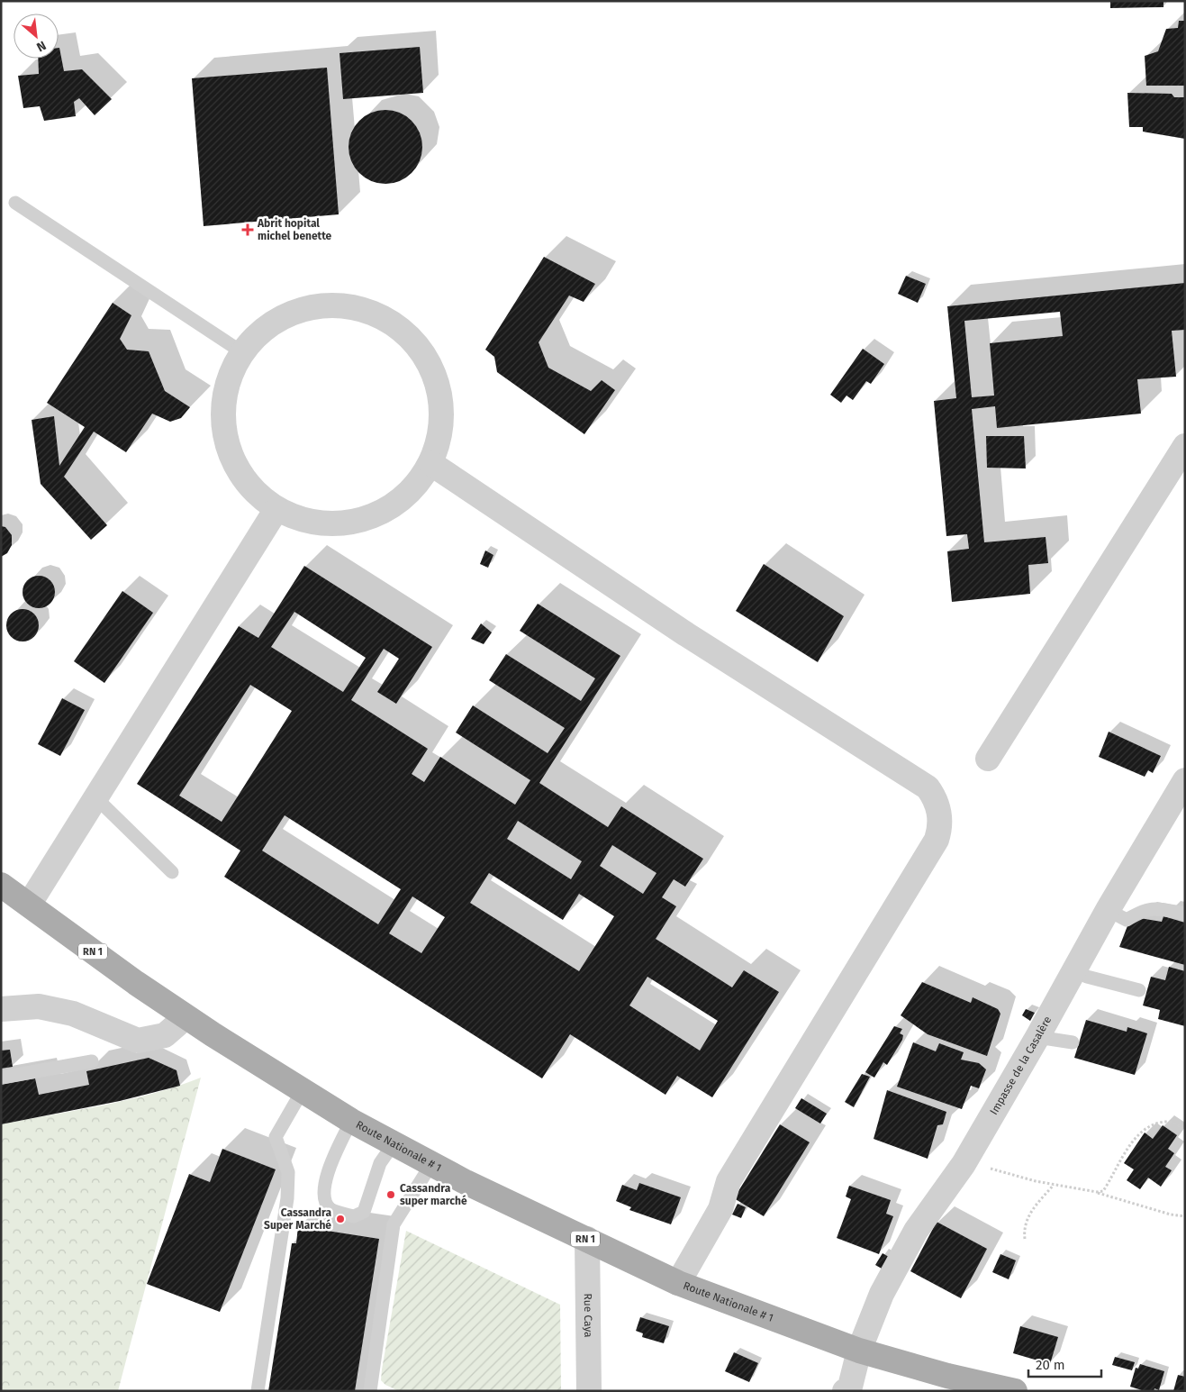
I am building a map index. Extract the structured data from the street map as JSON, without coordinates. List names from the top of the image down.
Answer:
{
  "streets": {
    "main road": ["RN 1", "Route Nationale # 1"],
    "street": ["Impasse de la Casalère", "Rue Caya"]
  },
  "crossings": [
    ["Impasse de la Casalère", "Route Nationale # 1"],
    ["Route Nationale # 1", "Rue Caya"]
  ],
  "places": {
    "health": ["Abrit hopital michel benette"],
    "other": ["Cassandra super marché", "Cassandra Super Marché"]
  },
  "scale_bar": "20 m",
  "north": "bottom right"
}
